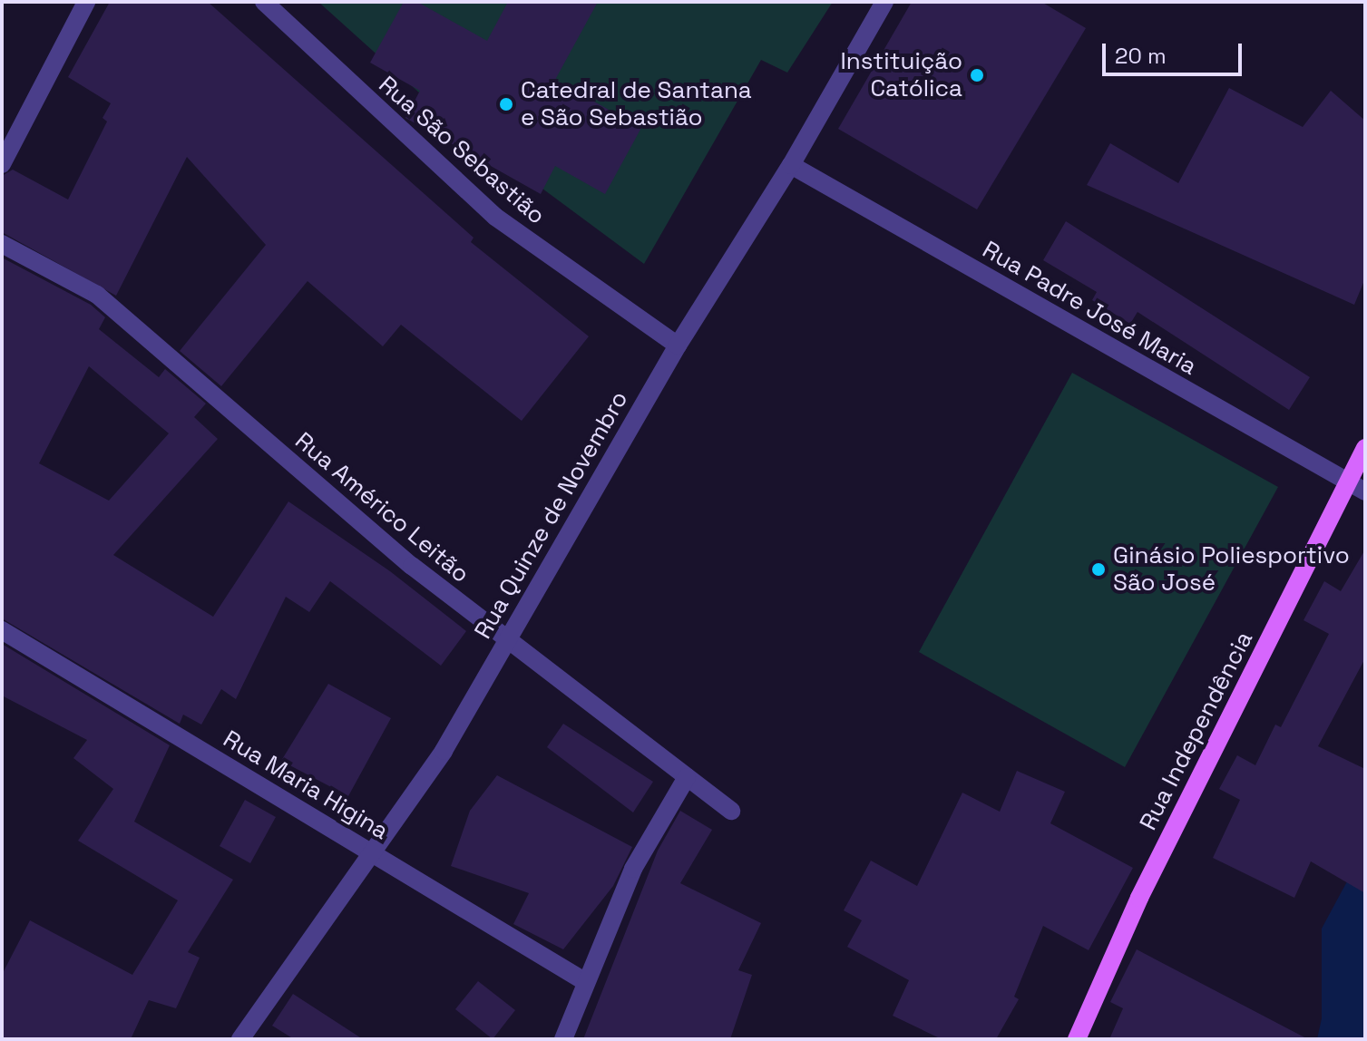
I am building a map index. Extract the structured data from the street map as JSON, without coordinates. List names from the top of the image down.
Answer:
{
  "streets": {
    "main road": ["Rua Independência"],
    "street": [
      "Rua São Sebastião",
      "Rua Padre José Maria",
      "Rua Américo Leitão",
      "Rua Quinze de Novembro",
      "Rua Maria Higina"
    ]
  },
  "crossings": [
    ["Rua São Sebastião", "Rua Quinze de Novembro"],
    ["Rua Padre José Maria", "Rua Quinze de Novembro"],
    ["Rua Padre José Maria", "Rua Independência"],
    ["Rua Américo Leitão", "Rua Quinze de Novembro"],
    ["Rua Quinze de Novembro", "Rua Maria Higina"]
  ],
  "places": ["Instituição Católica", "Catedral de Santana e São Sebastião", "Ginásio Poliesportivo São José"],
  "scale_bar": "20 m"
}
